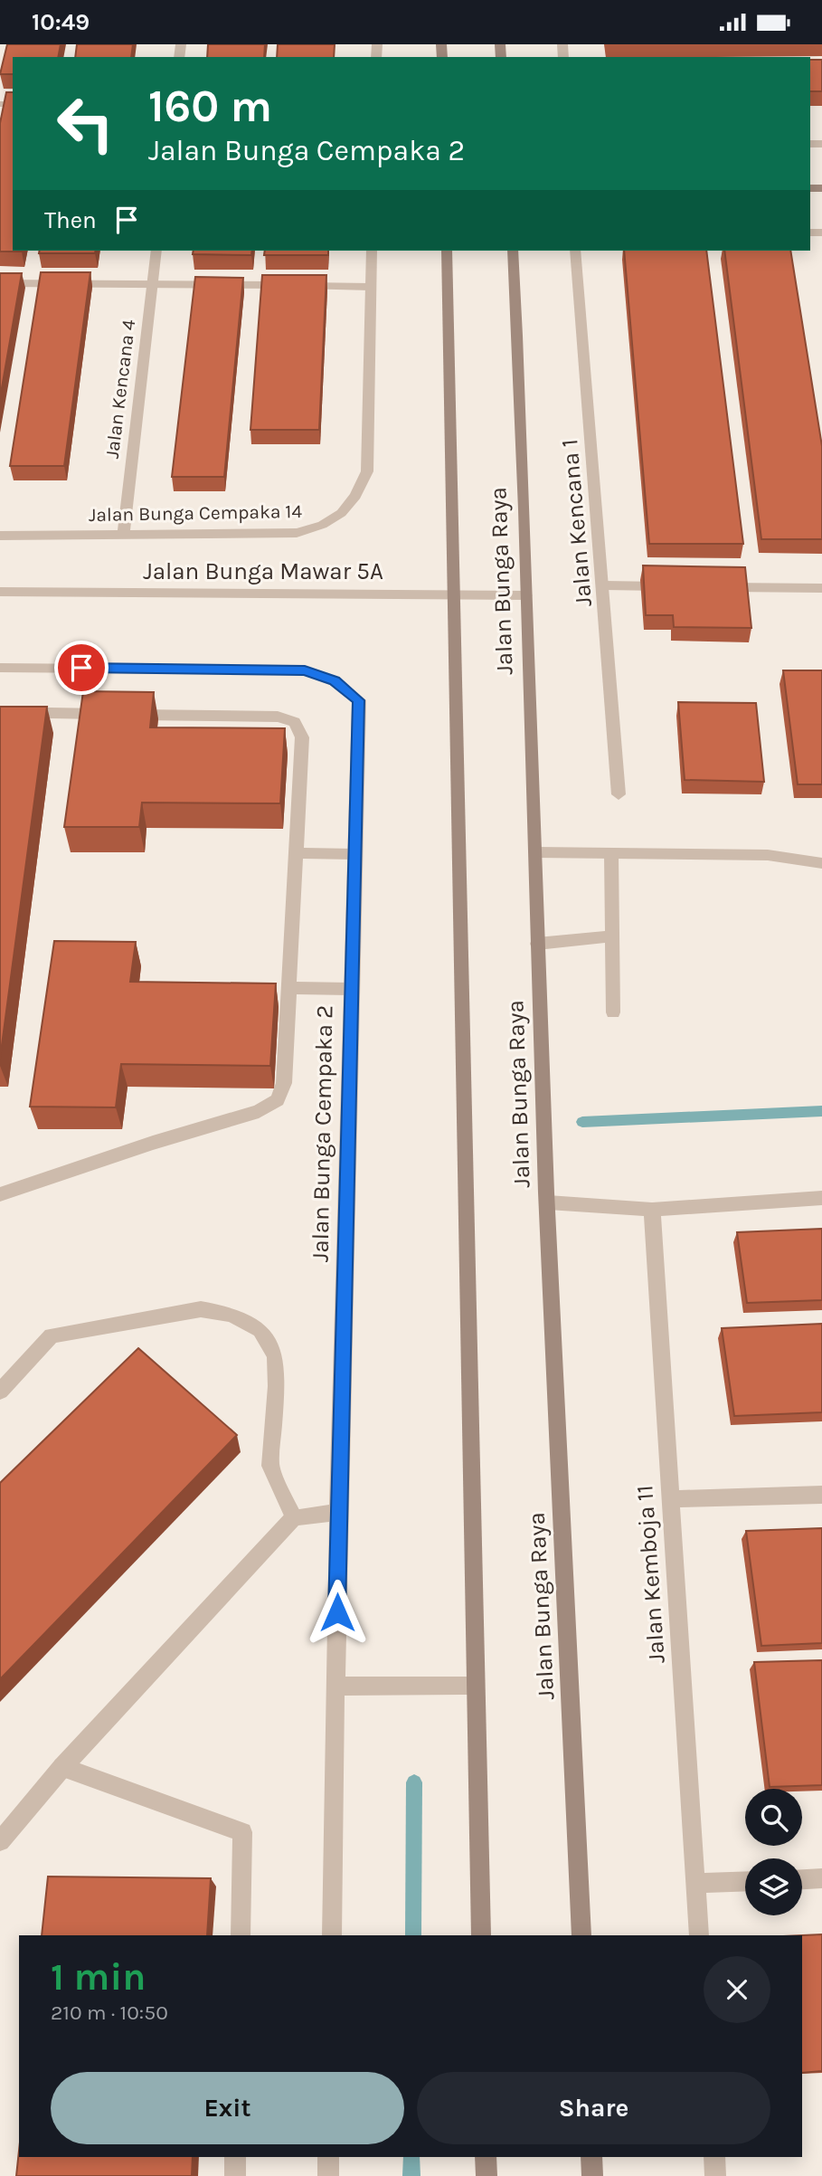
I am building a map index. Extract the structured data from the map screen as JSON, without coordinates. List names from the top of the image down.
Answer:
{
  "streets": {
    "street": [
      "Jalan Kencana 4",
      "Jalan Bunga Cempaka 14",
      "Jalan Kencana 1",
      "Jalan Bunga Mawar 5A",
      "Jalan Bunga Raya",
      "Jalan Bunga Cempaka 2",
      "Jalan Kemboja 11"
    ]
  },
  "crossings": [
    ["Jalan Kencana 4", "Jalan Bunga Cempaka 14"],
    ["Jalan Bunga Mawar 5A", "Jalan Bunga Raya"]
  ],
  "page": {
    "status": "10:49",
    "turn": ["160 m", "Jalan Bunga Cempaka 2"],
    "then": "Then",
    "heading": ["1 min", "210 m · 10:50"],
    "buttons": ["Exit", "Share"]
  }
}
